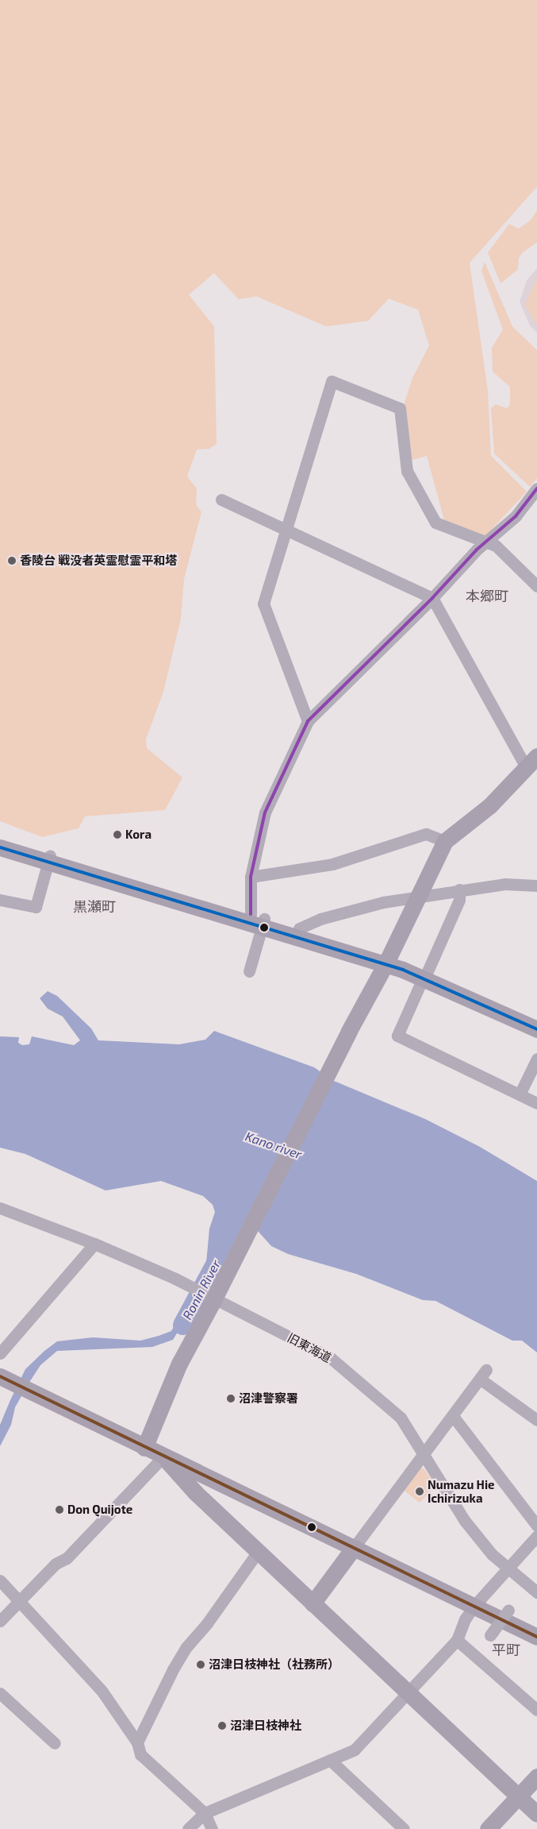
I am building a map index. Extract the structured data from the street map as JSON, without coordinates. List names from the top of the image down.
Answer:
{
  "streets": {
    "street": ["旧東海道"]
  },
  "districts": ["本郷町", "黒瀬町", "平町"],
  "water": ["Kano river", "Ronin River"],
  "places": [
    "香陵台 戦没者英霊慰霊平和塔",
    "Kora",
    "沼津警察署",
    "Numazu Hie Ichirizuka",
    "Don Quijote",
    "沼津日枝神社（社務所）",
    "沼津日枝神社"
  ]
}
